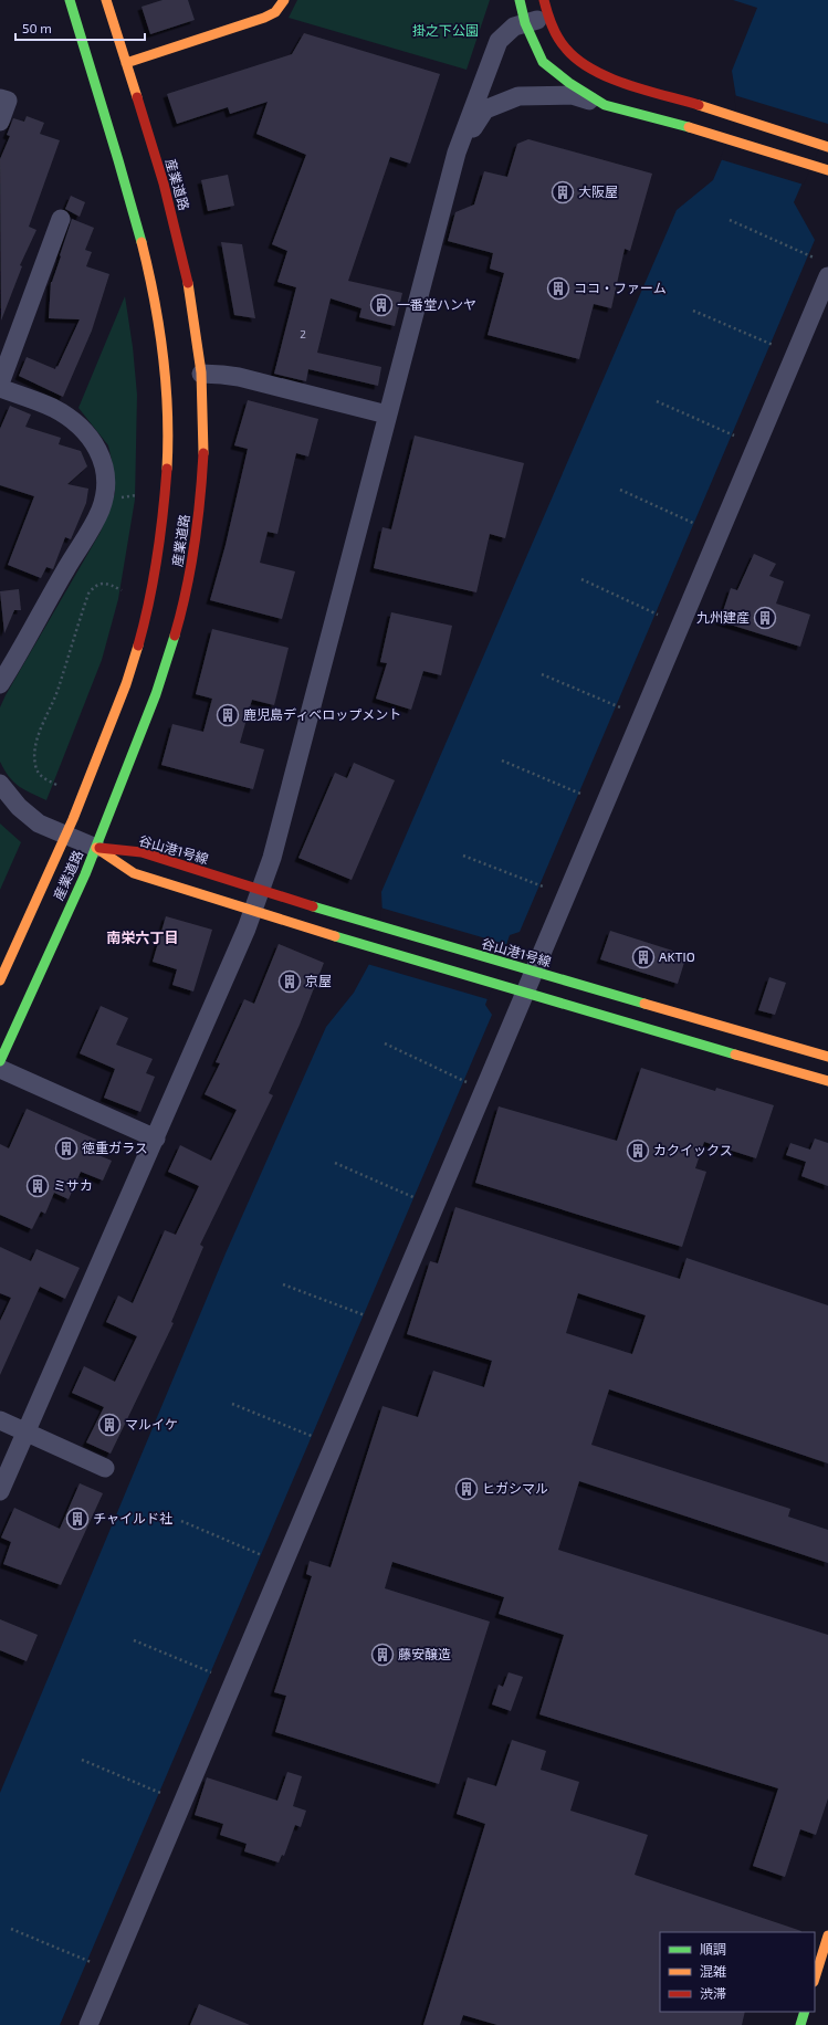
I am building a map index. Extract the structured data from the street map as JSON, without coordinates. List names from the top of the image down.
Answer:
{
  "streets": {
    "street": ["産業道路", "谷山港1号線"]
  },
  "crossings": [
    ["産業道路", "谷山港1号線"]
  ],
  "districts": ["南栄六丁目"],
  "parks": ["掛之下公園"],
  "places": {
    "building": [
      "大阪屋",
      "ココ・ファーム",
      "一番堂ハンヤ",
      "九州建産",
      "鹿児島ディベロップメント",
      "AKTIO",
      "京屋",
      "徳重ガラス",
      "カクイックス",
      "ミサカ",
      "マルイケ",
      "ヒガシマル",
      "チャイルド社",
      "藤安醸造"
    ]
  },
  "house_numbers": ["2"],
  "legend": ["順調", "混雑", "渋滞"],
  "scale_bar": "50 m"
}
